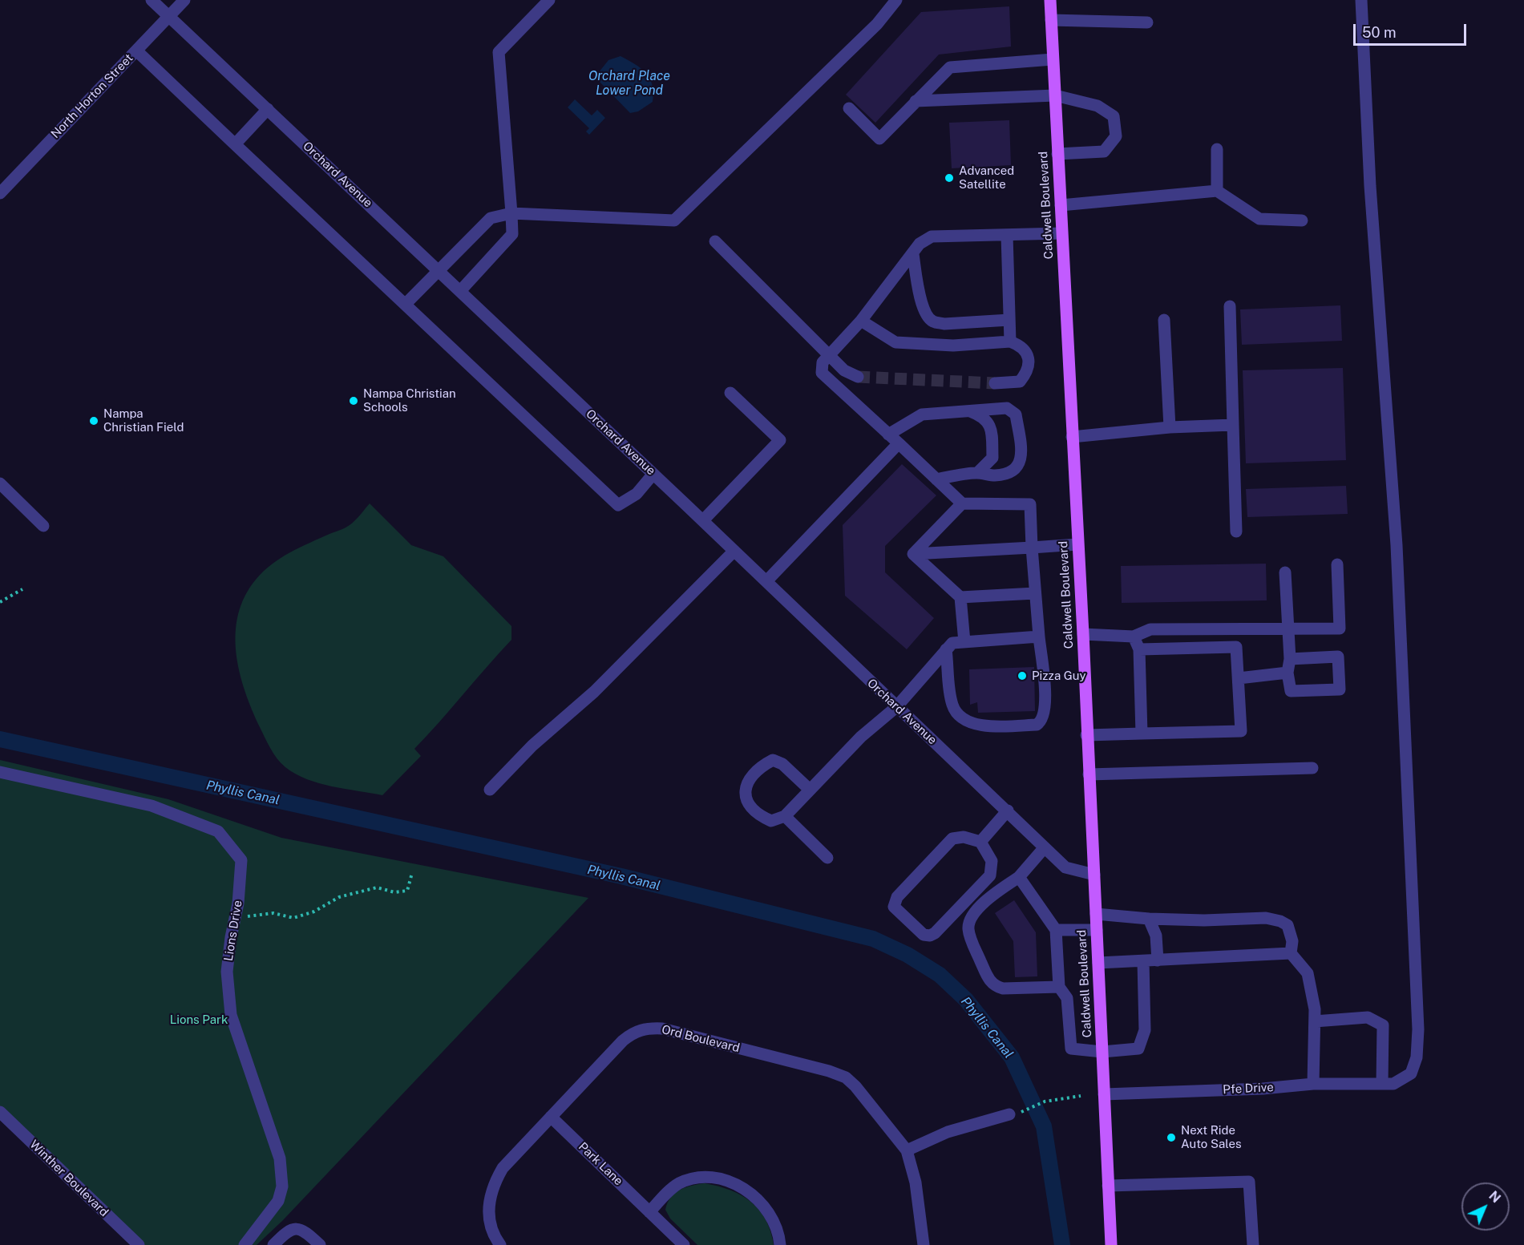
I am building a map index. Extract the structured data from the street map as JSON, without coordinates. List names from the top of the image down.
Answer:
{
  "streets": {
    "main road": ["Caldwell Boulevard"],
    "street": [
      "North Horton Street",
      "Orchard Avenue",
      "Lions Drive",
      "Ord Boulevard",
      "Pfe Drive",
      "Park Lane",
      "Winther Boulevard"
    ]
  },
  "crossings": [
    ["North Horton Street", "Orchard Avenue"],
    ["Orchard Avenue", "Caldwell Boulevard"],
    ["Caldwell Boulevard", "Pfe Drive"],
    ["Ord Boulevard", "Park Lane"]
  ],
  "water": ["Orchard Place Lower Pond", "Phyllis Canal"],
  "parks": ["Lions Park"],
  "places": [
    "Advanced Satellite",
    "Nampa Christian Schools",
    "Nampa Christian Field",
    "Pizza Guy",
    "Next Ride Auto Sales"
  ],
  "scale_bar": "50 m",
  "north": "top right"
}
